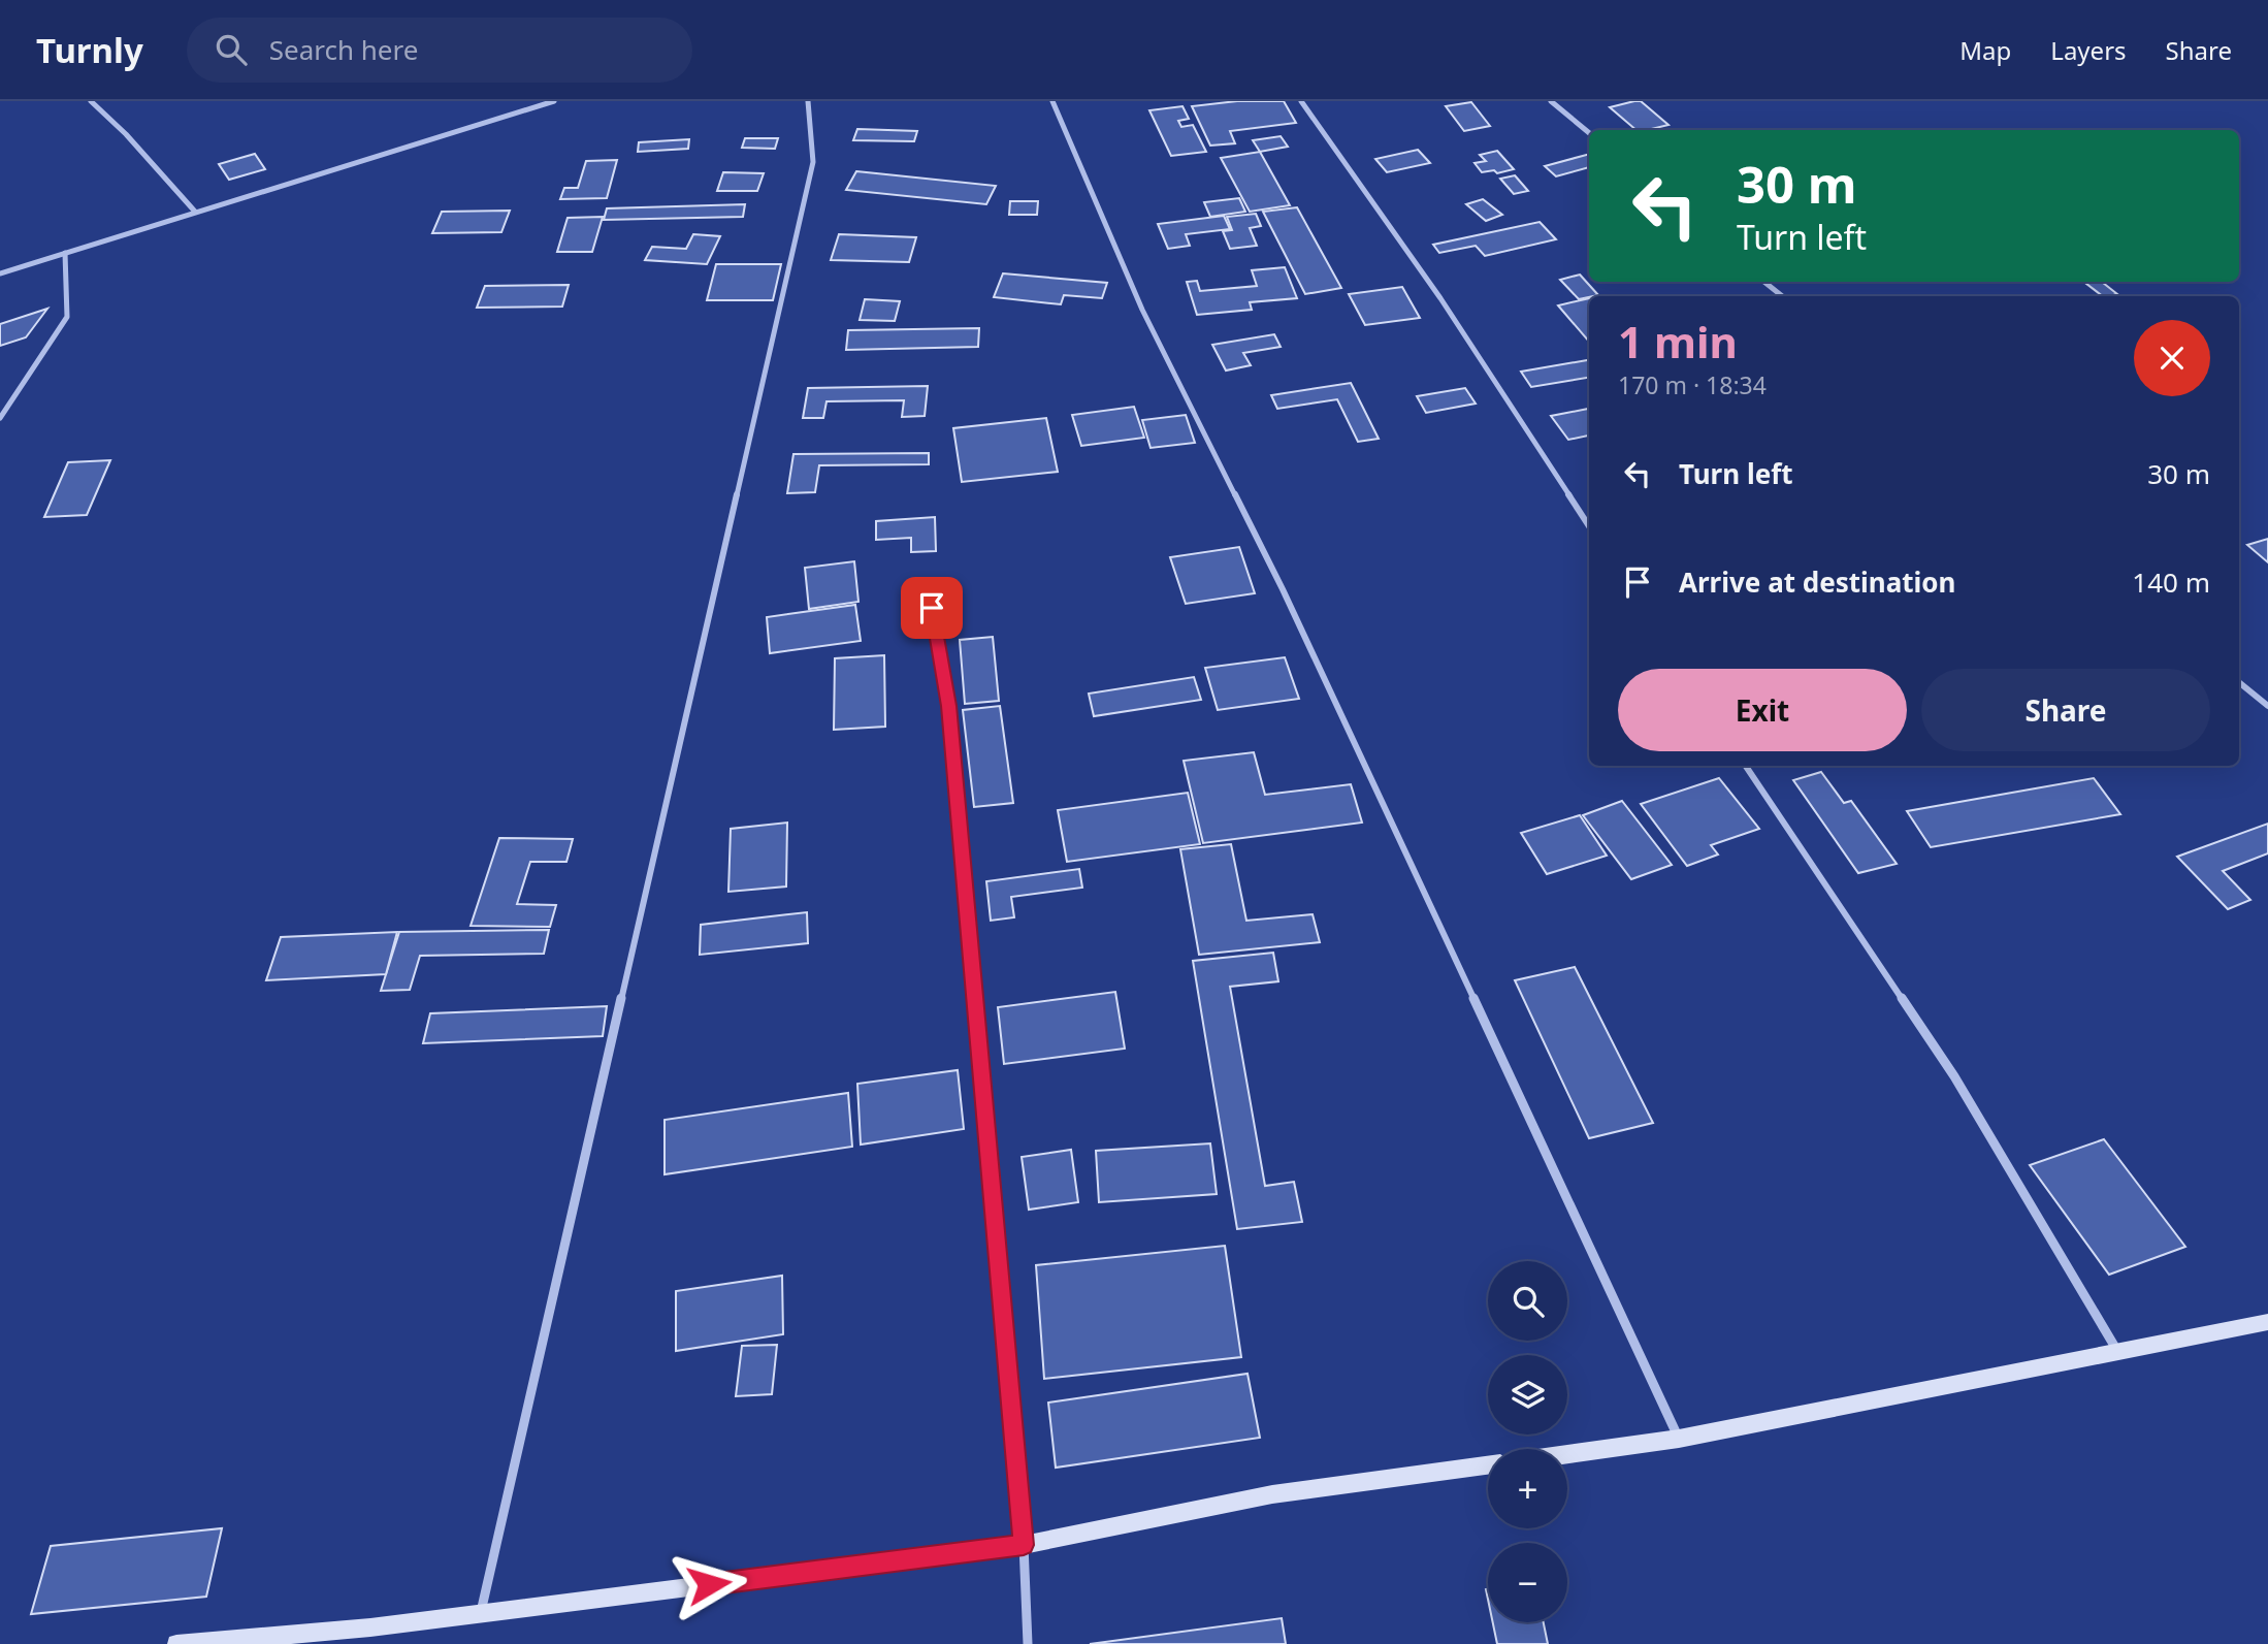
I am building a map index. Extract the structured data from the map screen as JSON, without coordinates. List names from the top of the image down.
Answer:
{
  "page": {
    "header": "Turnly",
    "search": "Search here",
    "nav": ["Map", "Layers", "Share"],
    "turn": ["30 m", "Turn left"],
    "heading": ["1 min", "170 m · 18:34"],
    "list": [
      {
        "name": "Turn left",
        "value": "30 m"
      },
      {
        "name": "Arrive at destination",
        "value": "140 m"
      }
    ],
    "buttons": ["Exit", "Share"],
    "map_buttons": ["+", "−"]
  }
}
